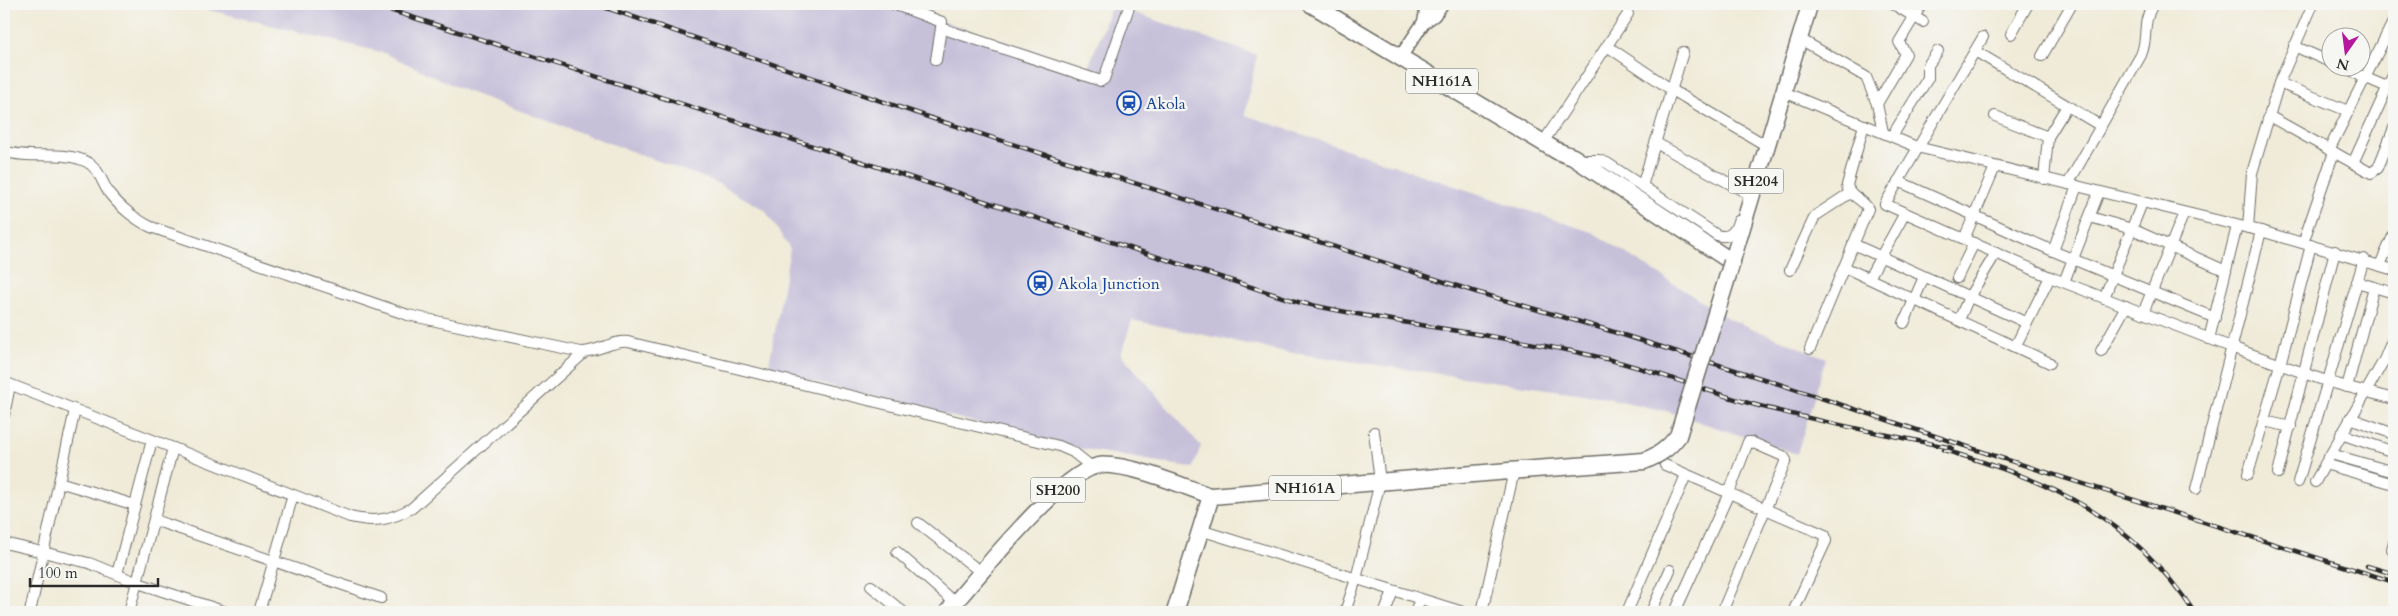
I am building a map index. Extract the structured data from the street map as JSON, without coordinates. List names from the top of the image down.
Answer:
{
  "streets": {
    "highway": ["NH161A"],
    "main road": ["SH204", "SH200"]
  },
  "crossings": [
    ["NH161A", "SH204"],
    ["NH161A", "SH200"]
  ],
  "places": {
    "station": ["Akola", "Akola Junction"]
  },
  "scale_bar": "100 m",
  "north": "bottom"
}
